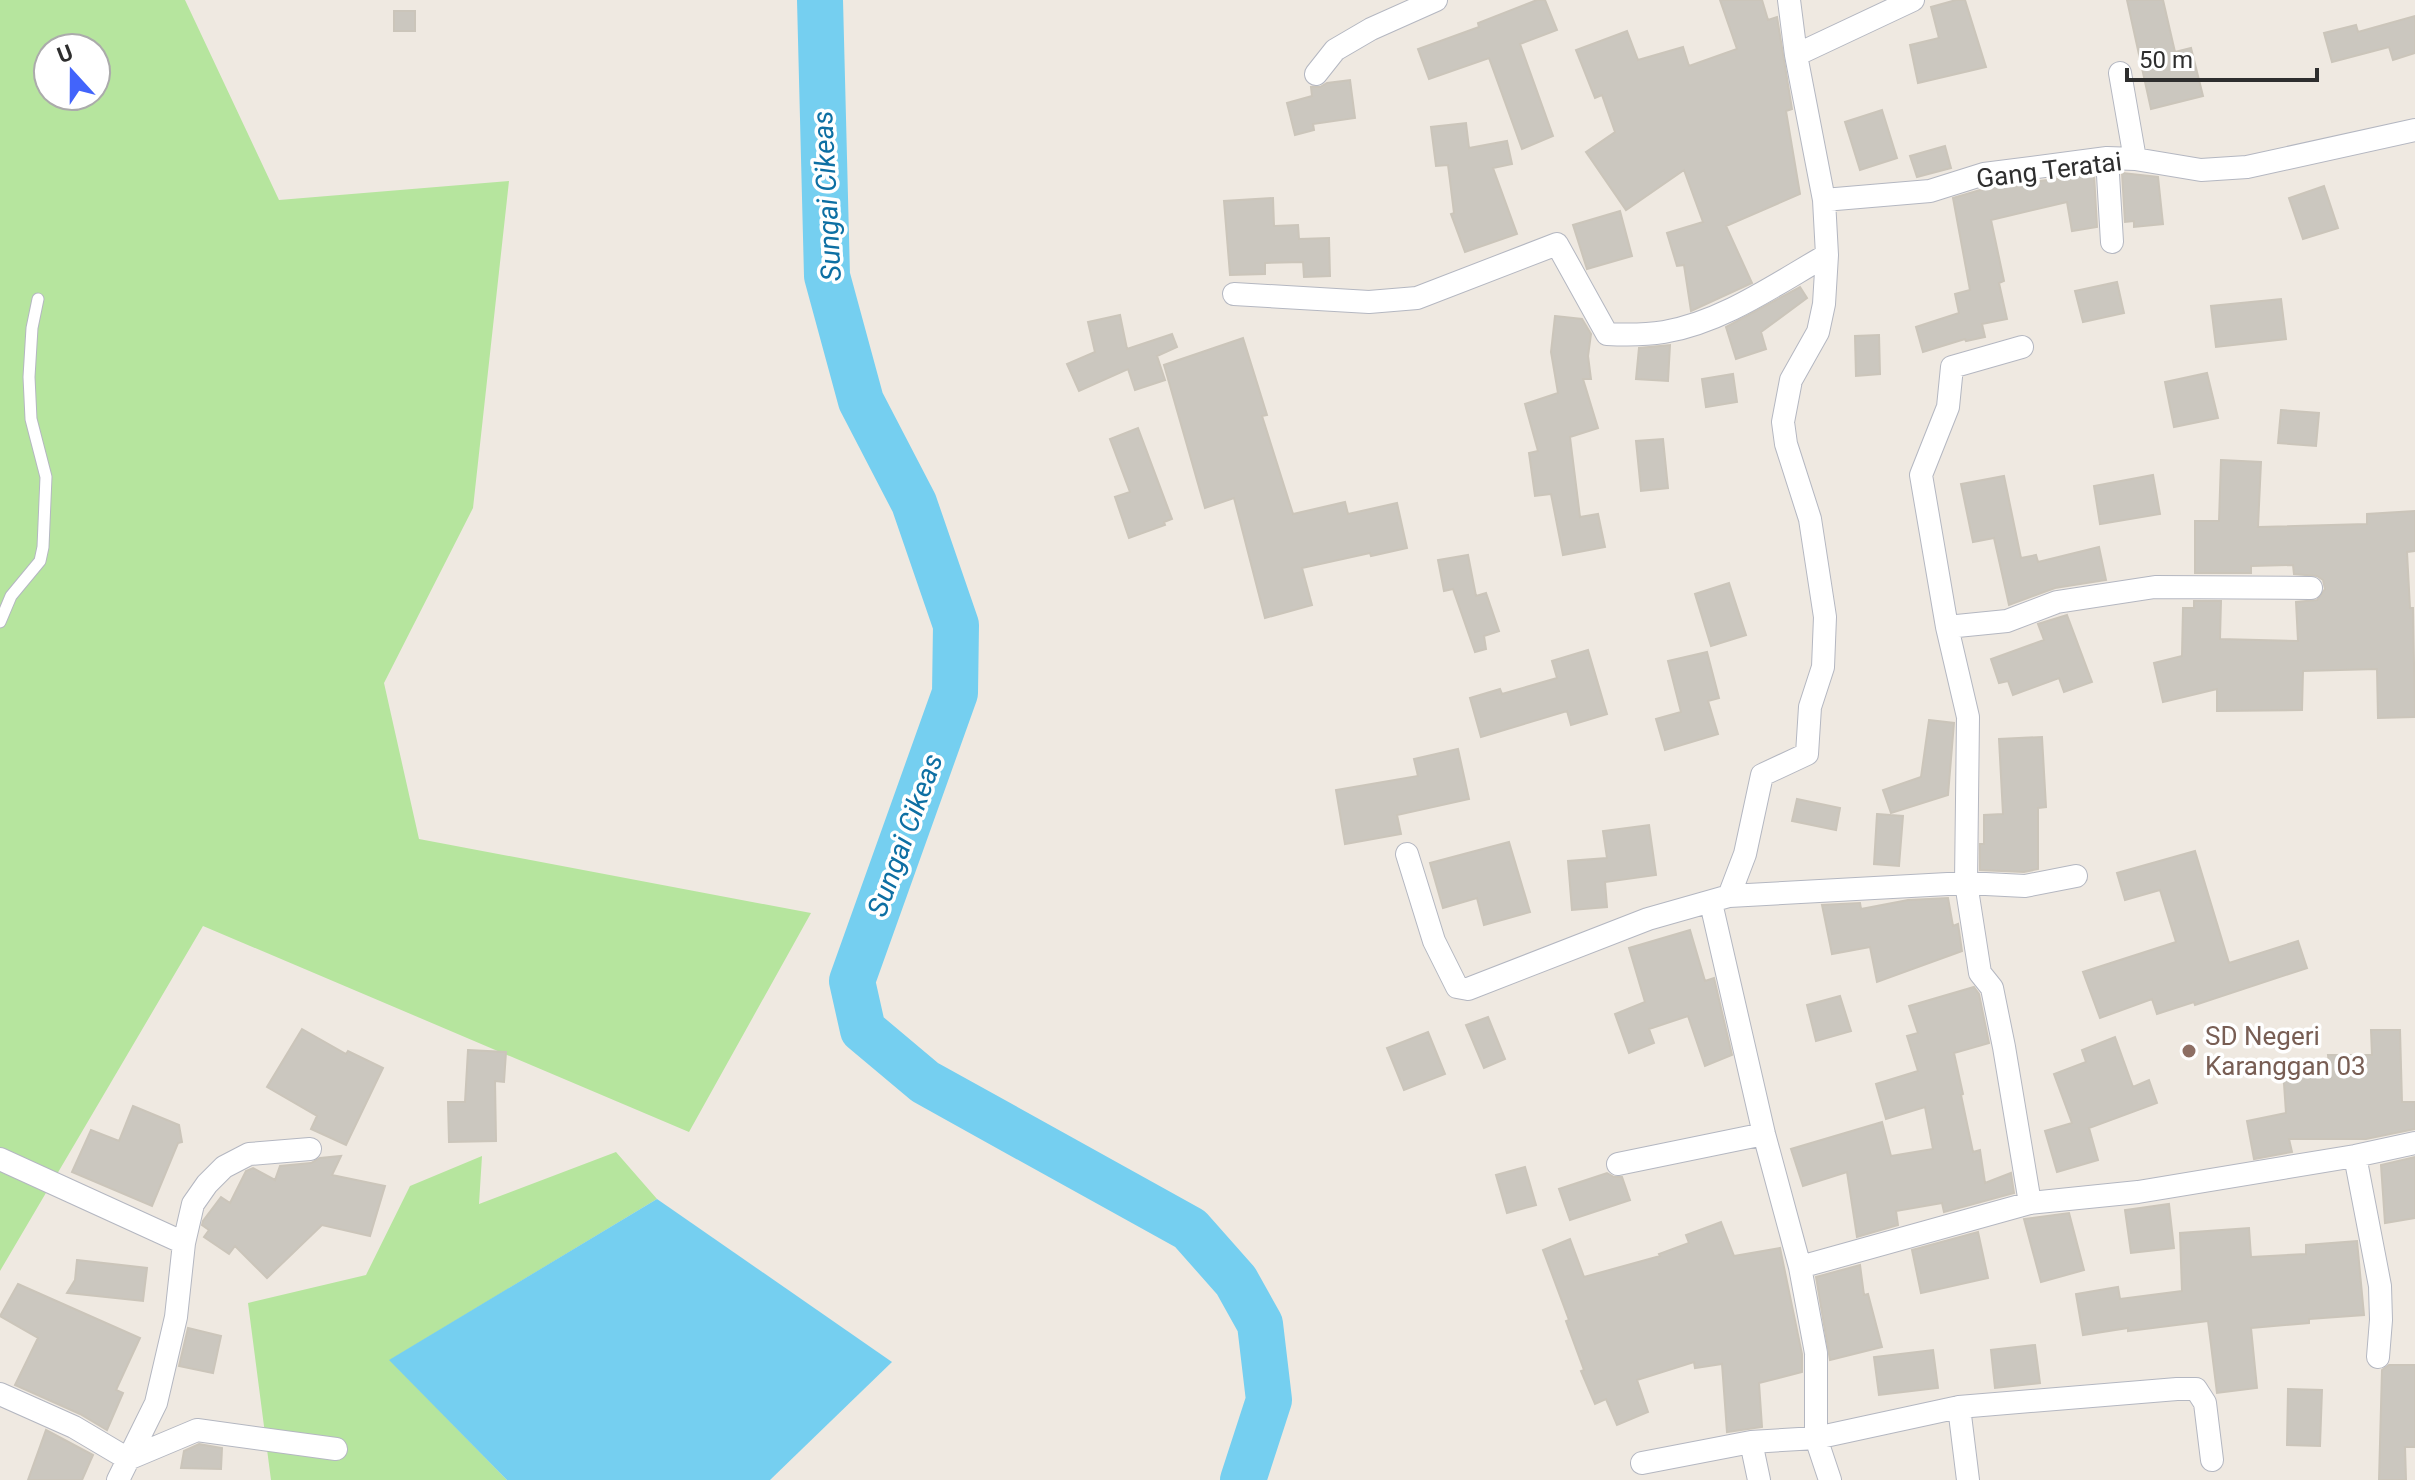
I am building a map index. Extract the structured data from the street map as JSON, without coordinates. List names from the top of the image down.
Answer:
{
  "streets": {
    "street": ["Gang Teratai"]
  },
  "water": ["Sungai Cikeas"],
  "places": ["SD Negeri Karanggan 03"],
  "scale_bar": "50 m",
  "north": "top"
}
